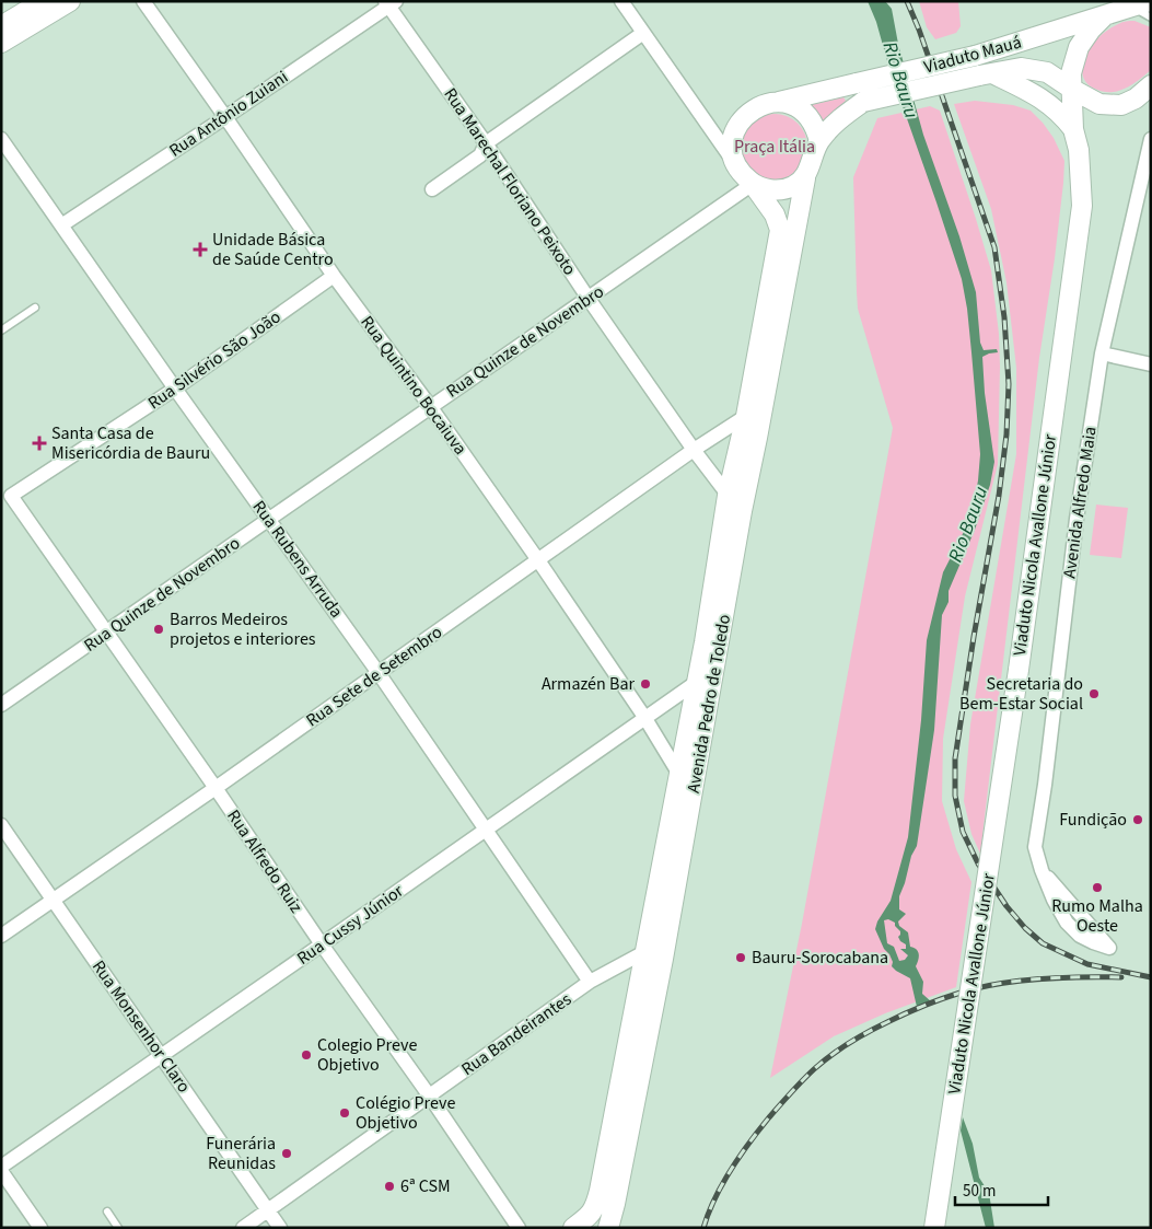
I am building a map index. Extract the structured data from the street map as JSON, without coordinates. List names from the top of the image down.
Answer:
{
  "streets": {
    "main road": ["Viaduto Mauá", "Viaduto Nicola Avallone Júnior", "Avenida Pedro de Toledo"],
    "street": [
      "Rua Antônio Zuiani",
      "Rua Marechal Floriano Peixoto",
      "Rua Quinze de Novembro",
      "Rua Silvério São João",
      "Rua Quintino Bocaiuva",
      "Avenida Alfredo Maia",
      "Rua Rubens Arruda",
      "Rua Sete de Setembro",
      "Rua Alfredo Ruiz",
      "Rua Cussy Júnior",
      "Rua Monsenhor Claro",
      "Rua Bandeirantes"
    ]
  },
  "crossings": [
    ["Viaduto Mauá", "Rua Quinze de Novembro"],
    ["Viaduto Mauá", "Viaduto Nicola Avallone Júnior"],
    ["Viaduto Mauá", "Avenida Pedro de Toledo"],
    ["Rua Antônio Zuiani", "Rua Marechal Floriano Peixoto"],
    ["Rua Antônio Zuiani", "Rua Quintino Bocaiuva"],
    ["Rua Antônio Zuiani", "Rua Rubens Arruda"],
    ["Rua Marechal Floriano Peixoto", "Rua Quinze de Novembro"],
    ["Rua Marechal Floriano Peixoto", "Rua Sete de Setembro"],
    ["Rua Marechal Floriano Peixoto", "Avenida Pedro de Toledo"],
    ["Rua Quinze de Novembro", "Rua Quintino Bocaiuva"],
    ["Rua Quinze de Novembro", "Rua Rubens Arruda"],
    ["Rua Quinze de Novembro", "Avenida Pedro de Toledo"],
    ["Rua Quinze de Novembro", "Rua Alfredo Ruiz"],
    ["Rua Silvério São João", "Rua Quintino Bocaiuva"],
    ["Rua Silvério São João", "Rua Rubens Arruda"],
    ["Rua Silvério São João", "Rua Alfredo Ruiz"],
    ["Rua Quintino Bocaiuva", "Rua Sete de Setembro"],
    ["Rua Quintino Bocaiuva", "Avenida Pedro de Toledo"],
    ["Rua Quintino Bocaiuva", "Rua Cussy Júnior"],
    ["Rua Rubens Arruda", "Rua Sete de Setembro"],
    ["Rua Rubens Arruda", "Rua Cussy Júnior"],
    ["Rua Rubens Arruda", "Rua Bandeirantes"],
    ["Rua Sete de Setembro", "Avenida Pedro de Toledo"],
    ["Rua Sete de Setembro", "Rua Alfredo Ruiz"],
    ["Rua Sete de Setembro", "Rua Monsenhor Claro"],
    ["Avenida Pedro de Toledo", "Rua Cussy Júnior"],
    ["Avenida Pedro de Toledo", "Rua Bandeirantes"],
    ["Rua Alfredo Ruiz", "Rua Cussy Júnior"],
    ["Rua Alfredo Ruiz", "Rua Bandeirantes"],
    ["Rua Cussy Júnior", "Rua Monsenhor Claro"],
    ["Rua Monsenhor Claro", "Rua Bandeirantes"]
  ],
  "water": ["Rio Bauru"],
  "parks": ["Praça Itália"],
  "places": {
    "health": ["Unidade Básica de Saúde Centro", "Santa Casa de Misericórdia de Bauru"],
    "other": [
      "Barros Medeiros projetos e interiores",
      "Armazén Bar",
      "Secretaria do Bem-Estar Social",
      "Fundição",
      "Rumo Malha Oeste",
      "Bauru-Sorocabana",
      "Colegio Preve Objetivo",
      "Colégio Preve Objetivo",
      "Funerária Reunidas",
      "6ª CSM"
    ]
  },
  "scale_bar": "50 m"
}
